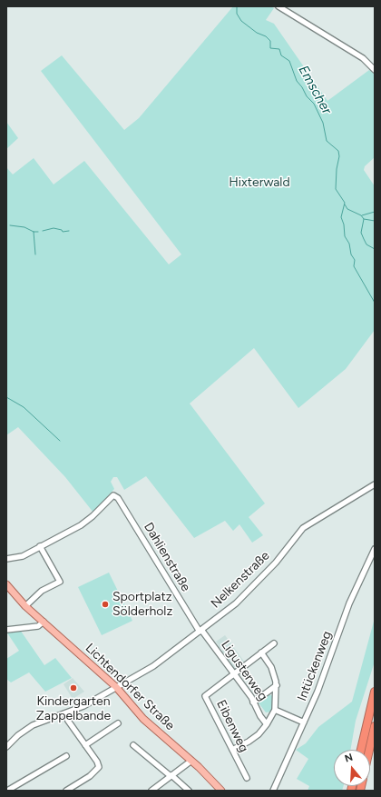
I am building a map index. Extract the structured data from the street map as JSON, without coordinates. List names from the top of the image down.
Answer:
{
  "streets": {
    "main road": ["Lichtendorfer Straße"],
    "street": [
      "Dahlienstraße",
      "Nelkenstraße",
      "Intückenweg",
      "Ligusterweg",
      "Eibenweg"
    ]
  },
  "crossings": [
    ["Dahlienstraße", "Nelkenstraße"],
    ["Dahlienstraße", "Ligusterweg"],
    ["Nelkenstraße", "Ligusterweg"],
    ["Nelkenstraße", "Lichtendorfer Straße"],
    ["Ligusterweg", "Eibenweg"]
  ],
  "water": ["Emscher"],
  "parks": ["Hixterwald"],
  "places": ["Sportplatz Sölderholz", "Kindergarten Zappelbande"],
  "north": "top"
}
